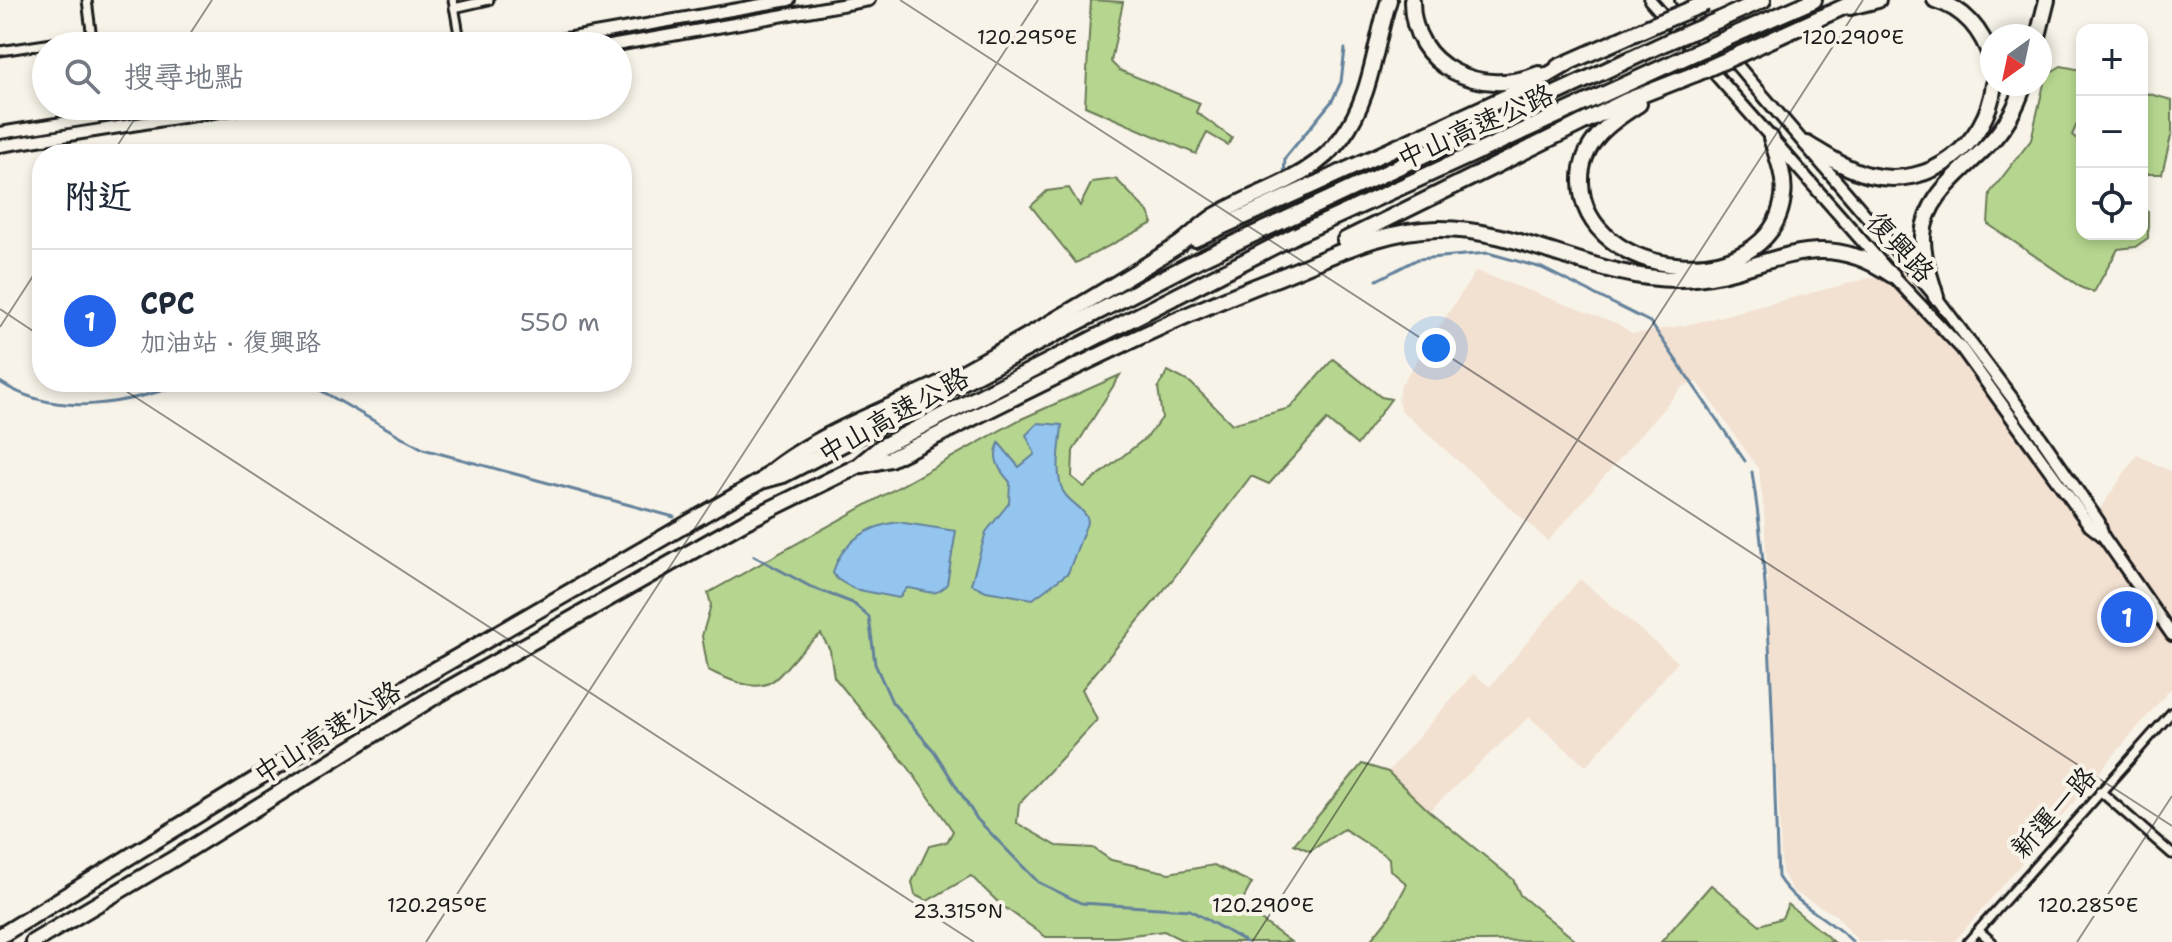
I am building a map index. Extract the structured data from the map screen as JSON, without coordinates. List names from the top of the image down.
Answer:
{
  "streets": {
    "highway": ["中山高速公路"],
    "main road": ["復興路"],
    "street": ["新運一路"]
  },
  "north": "bottom left",
  "page": {
    "map_buttons": ["+", "−"],
    "search": "搜尋地點",
    "heading": "附近",
    "list": [
      {
        "mark": "1",
        "name": "CPC",
        "note": "加油站 · 復興路",
        "value": "550 m"
      }
    ],
    "pins": "1"
  },
  "coordinates": [
    "120.290°E",
    "120.295°E",
    "120.285°E",
    "23.315°N"
  ]
}
